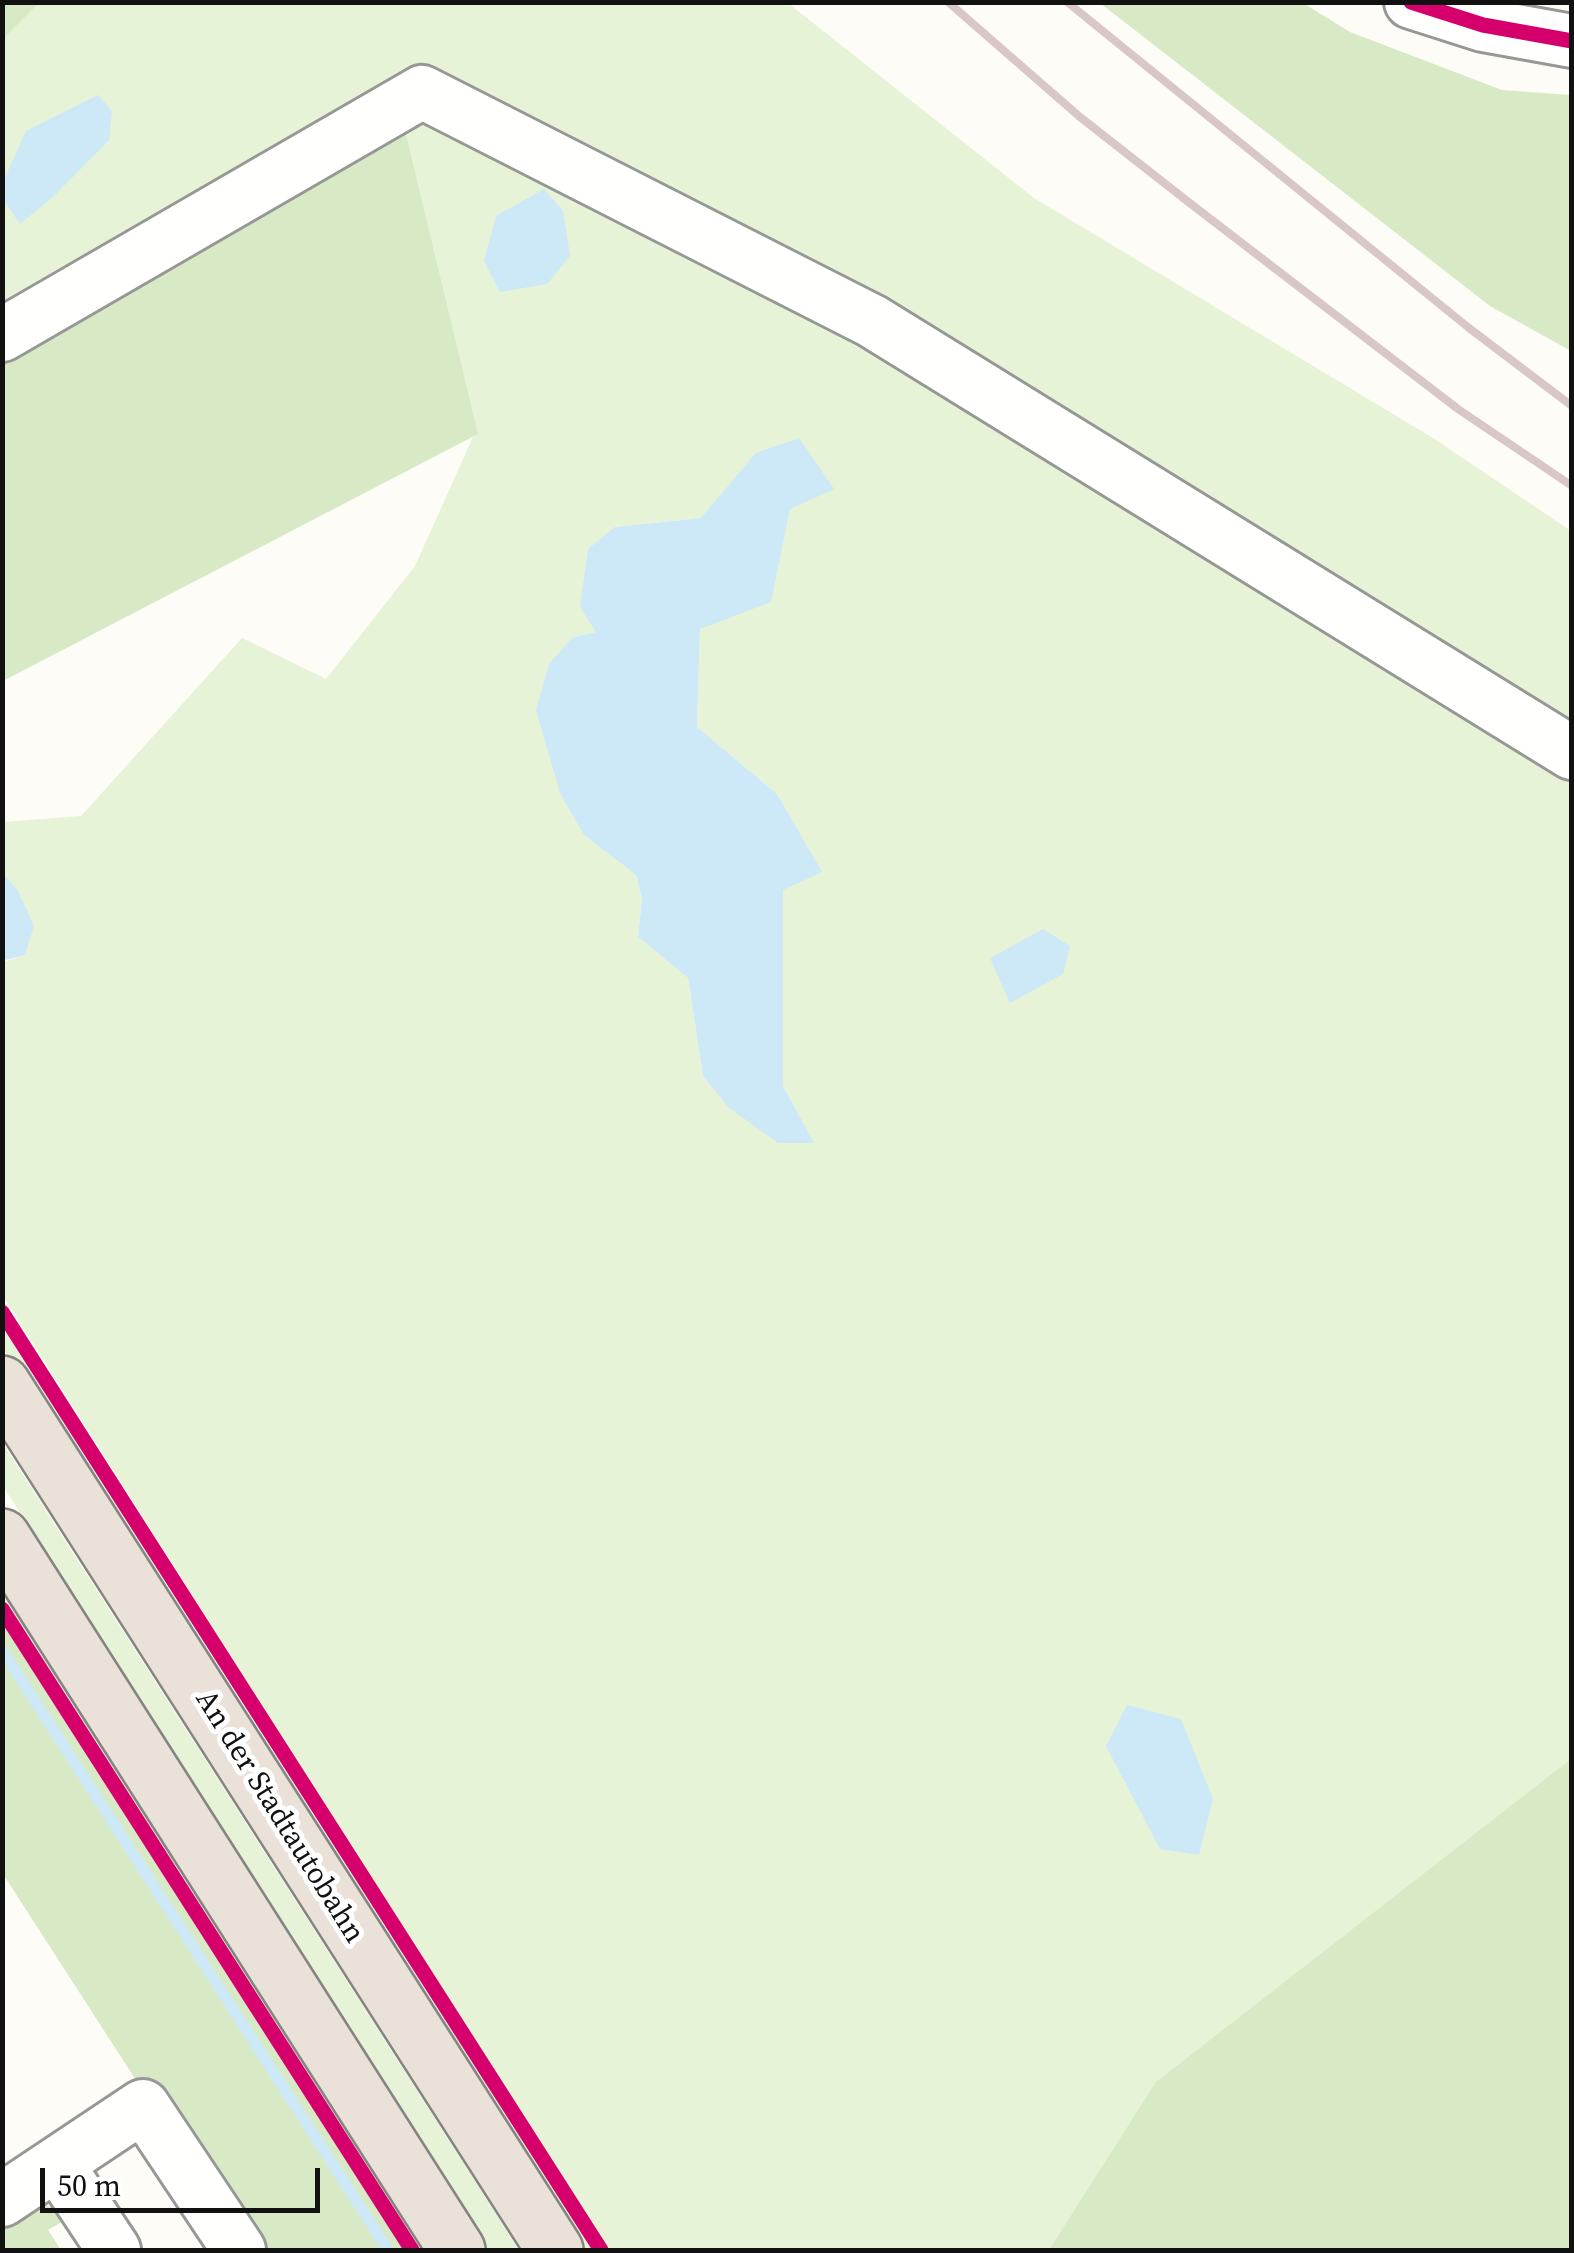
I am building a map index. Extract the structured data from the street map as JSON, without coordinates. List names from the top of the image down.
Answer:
{
  "streets": {
    "highway": ["An der Stadtautobahn"]
  },
  "scale_bar": "50 m"
}
